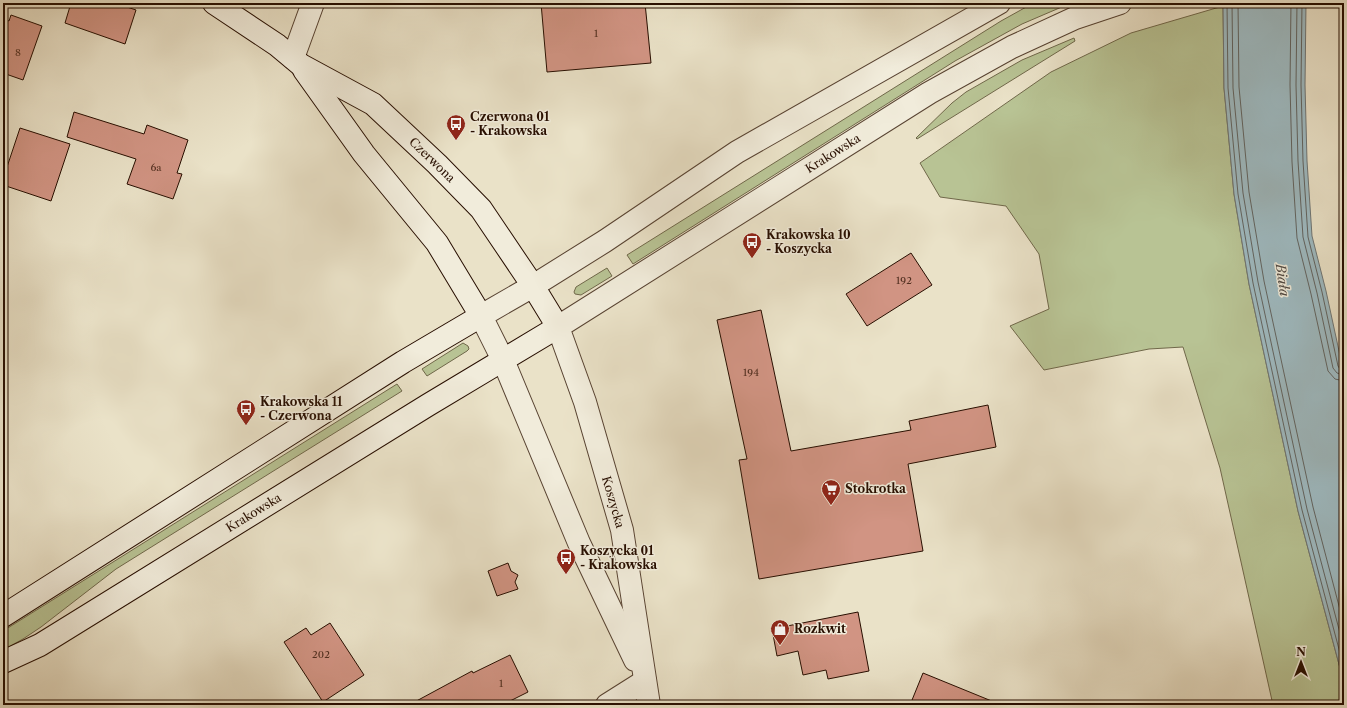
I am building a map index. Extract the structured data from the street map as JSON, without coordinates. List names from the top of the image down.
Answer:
{
  "streets": {
    "street": ["Krakowska", "Czerwona", "Koszycka"]
  },
  "crossings": [
    ["Krakowska", "Koszycka"]
  ],
  "water": ["Biała"],
  "places": {
    "bus stop": [
      "Czerwona 01 - Krakowska",
      "Krakowska 10 - Koszycka",
      "Krakowska 11 - Czerwona",
      "Koszycka 01 - Krakowska"
    ],
    "supermarket": ["Stokrotka"],
    "shop": ["Rozkwit"]
  },
  "house_numbers": [
    "1",
    "8",
    "6a",
    "192",
    "194",
    "202",
    "1"
  ],
  "north": "top"
}
